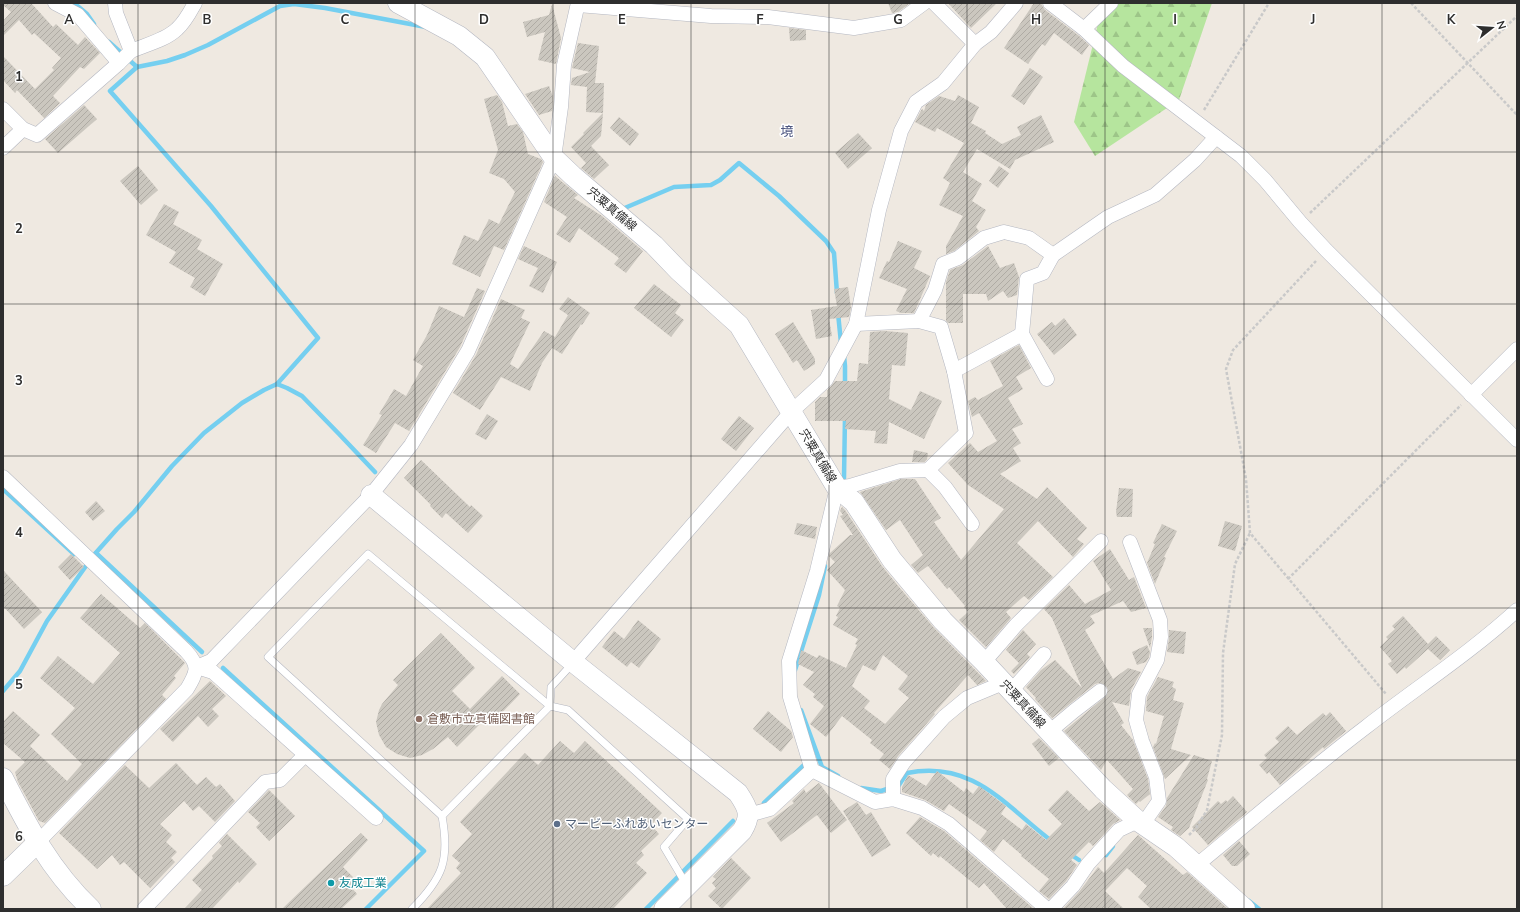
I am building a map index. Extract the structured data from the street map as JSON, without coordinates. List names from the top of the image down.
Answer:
{
  "streets": {
    "main road": ["宍粟真備線"]
  },
  "districts": ["境"],
  "places": ["倉敷市立真備図書館", "マービーふれあいセンター", "友成工業"],
  "north": "right",
  "grid": {
    "columns": [
      "A",
      "B",
      "C",
      "D",
      "E",
      "F",
      "G",
      "H",
      "I",
      "J",
      "K"
    ],
    "rows": [
      "1",
      "2",
      "3",
      "4",
      "5",
      "6"
    ]
  }
}
